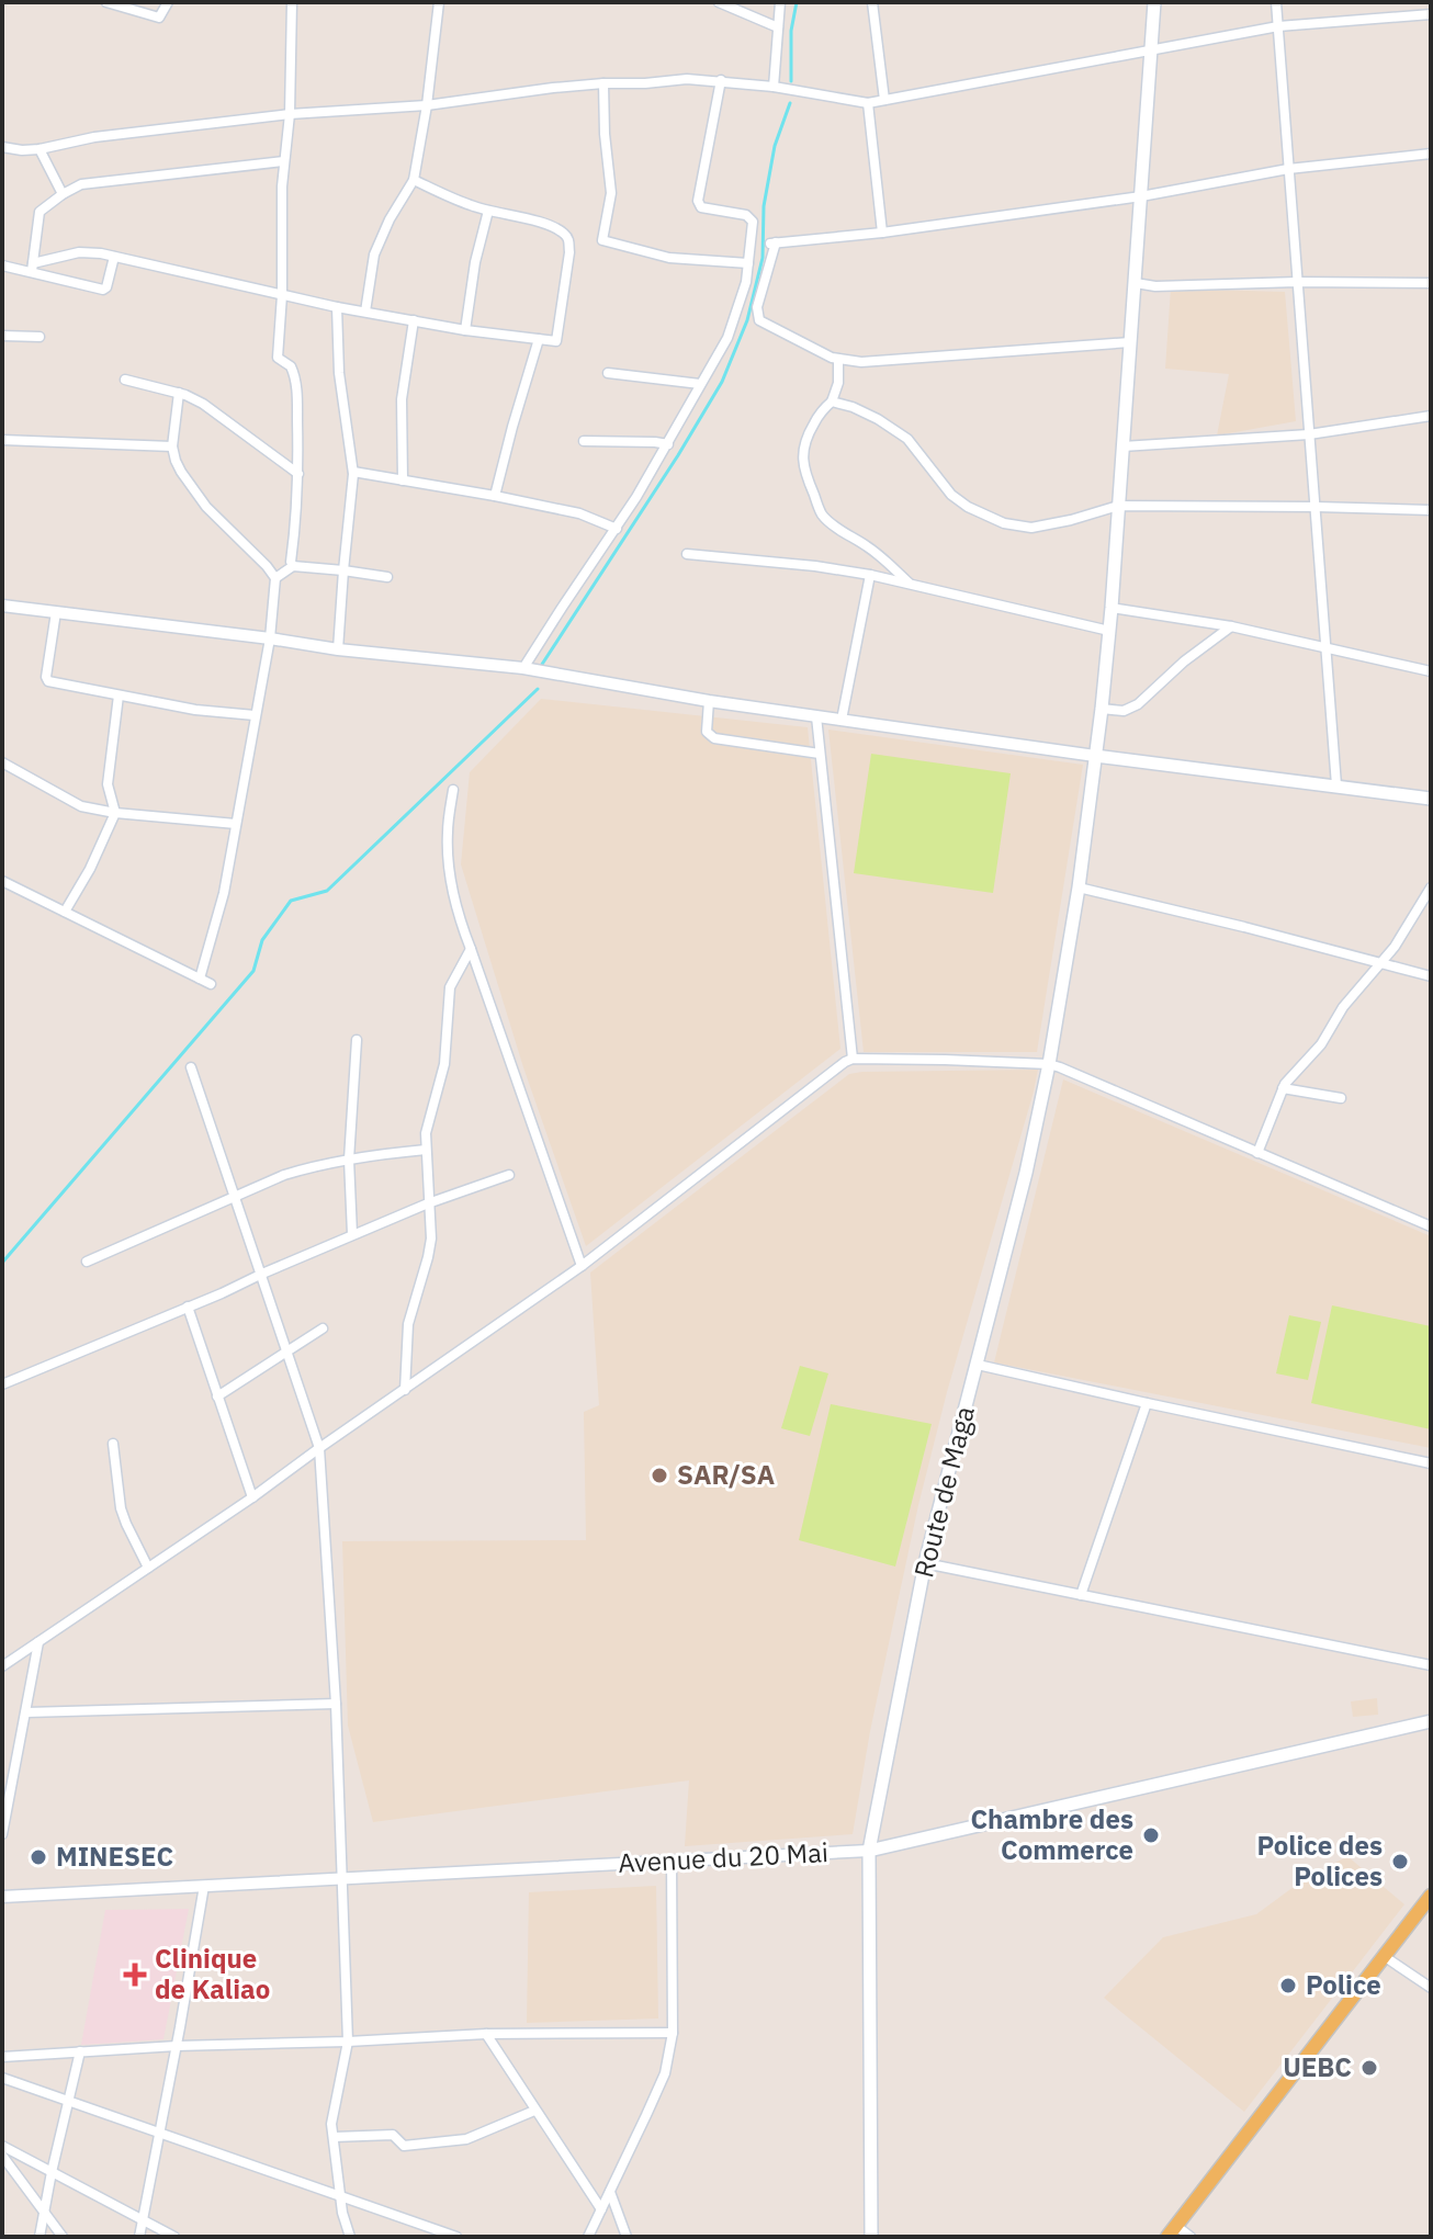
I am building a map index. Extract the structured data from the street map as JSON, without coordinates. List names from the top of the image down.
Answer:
{
  "streets": {
    "main road": ["Route de Maga", "Avenue du 20 Mai"]
  },
  "crossings": [
    ["Route de Maga", "Avenue du 20 Mai"]
  ],
  "places": {
    "other": [
      "SAR/SA",
      "Chambre des Commerce",
      "MINESEC",
      "Police des Polices",
      "Police",
      "UEBC"
    ],
    "health": ["Clinique de Kaliao"]
  }
}
